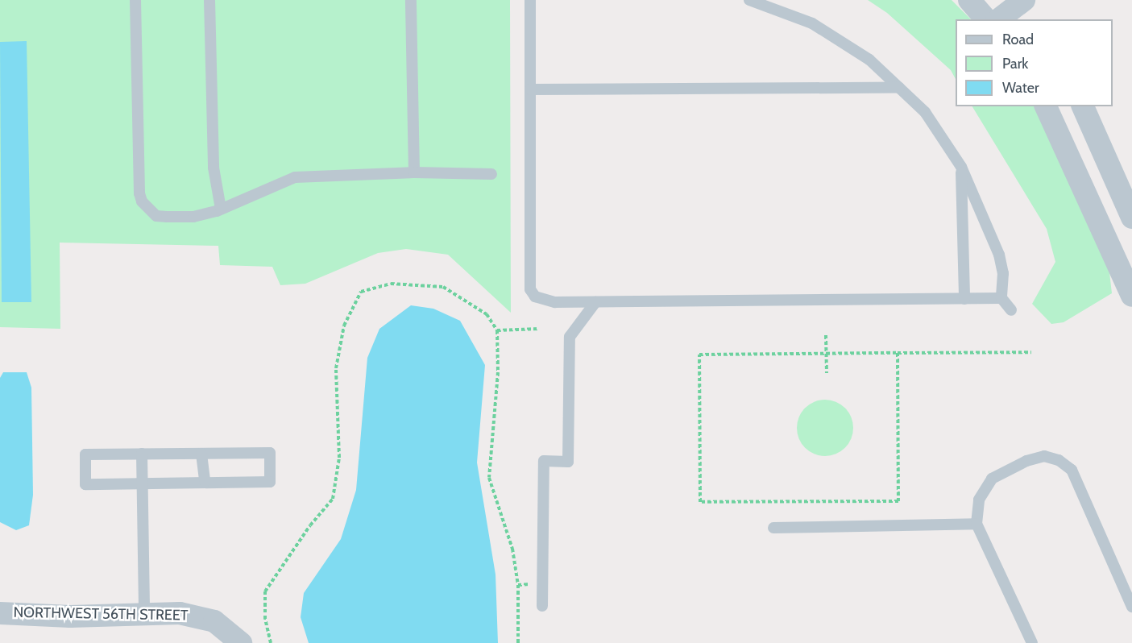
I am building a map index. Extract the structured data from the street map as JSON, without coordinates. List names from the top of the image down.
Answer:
{
  "streets": {
    "street": ["NORTHWEST 56TH STREET"]
  },
  "legend": ["Road", "Park", "Water"]
}
